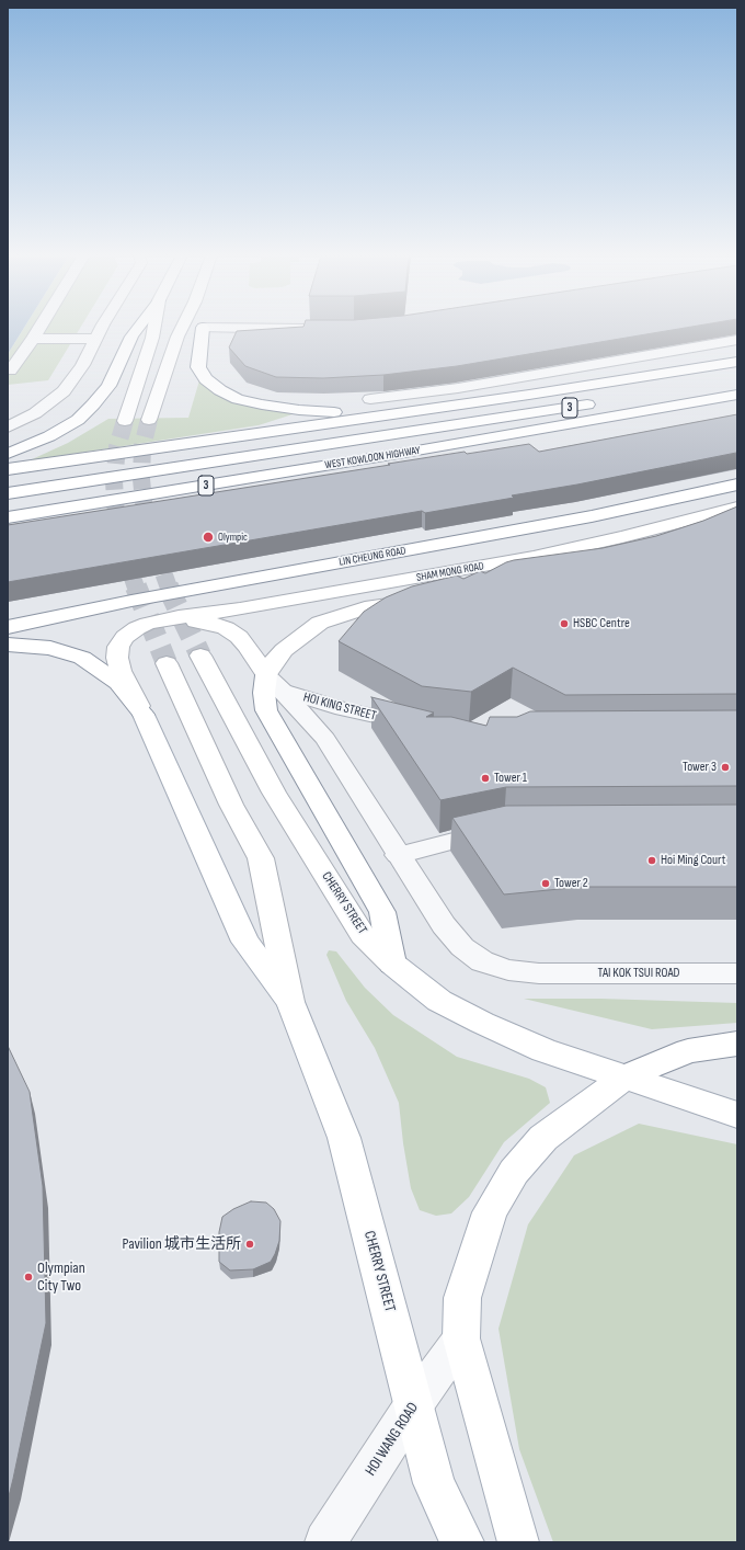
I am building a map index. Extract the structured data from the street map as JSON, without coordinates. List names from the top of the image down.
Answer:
{
  "streets": {
    "main road": [
      "3",
      "WEST KOWLOON HIGHWAY",
      "LIN CHEUNG ROAD",
      "SHAM MONG ROAD",
      "CHERRY STREET"
    ],
    "street": ["HOI KING STREET", "TAI KOK TSUI ROAD", "HOI WANG ROAD"]
  },
  "crossings": [
    ["SHAM MONG ROAD", "HOI KING STREET"],
    ["SHAM MONG ROAD", "CHERRY STREET"],
    ["CHERRY STREET", "HOI WANG ROAD"]
  ],
  "places": [
    "Olympic",
    "HSBC Centre",
    "Tower 3",
    "Tower 1",
    "Hoi Ming Court",
    "Tower 2",
    "Pavilion 城市生活所",
    "Olympian City Two"
  ]
}
